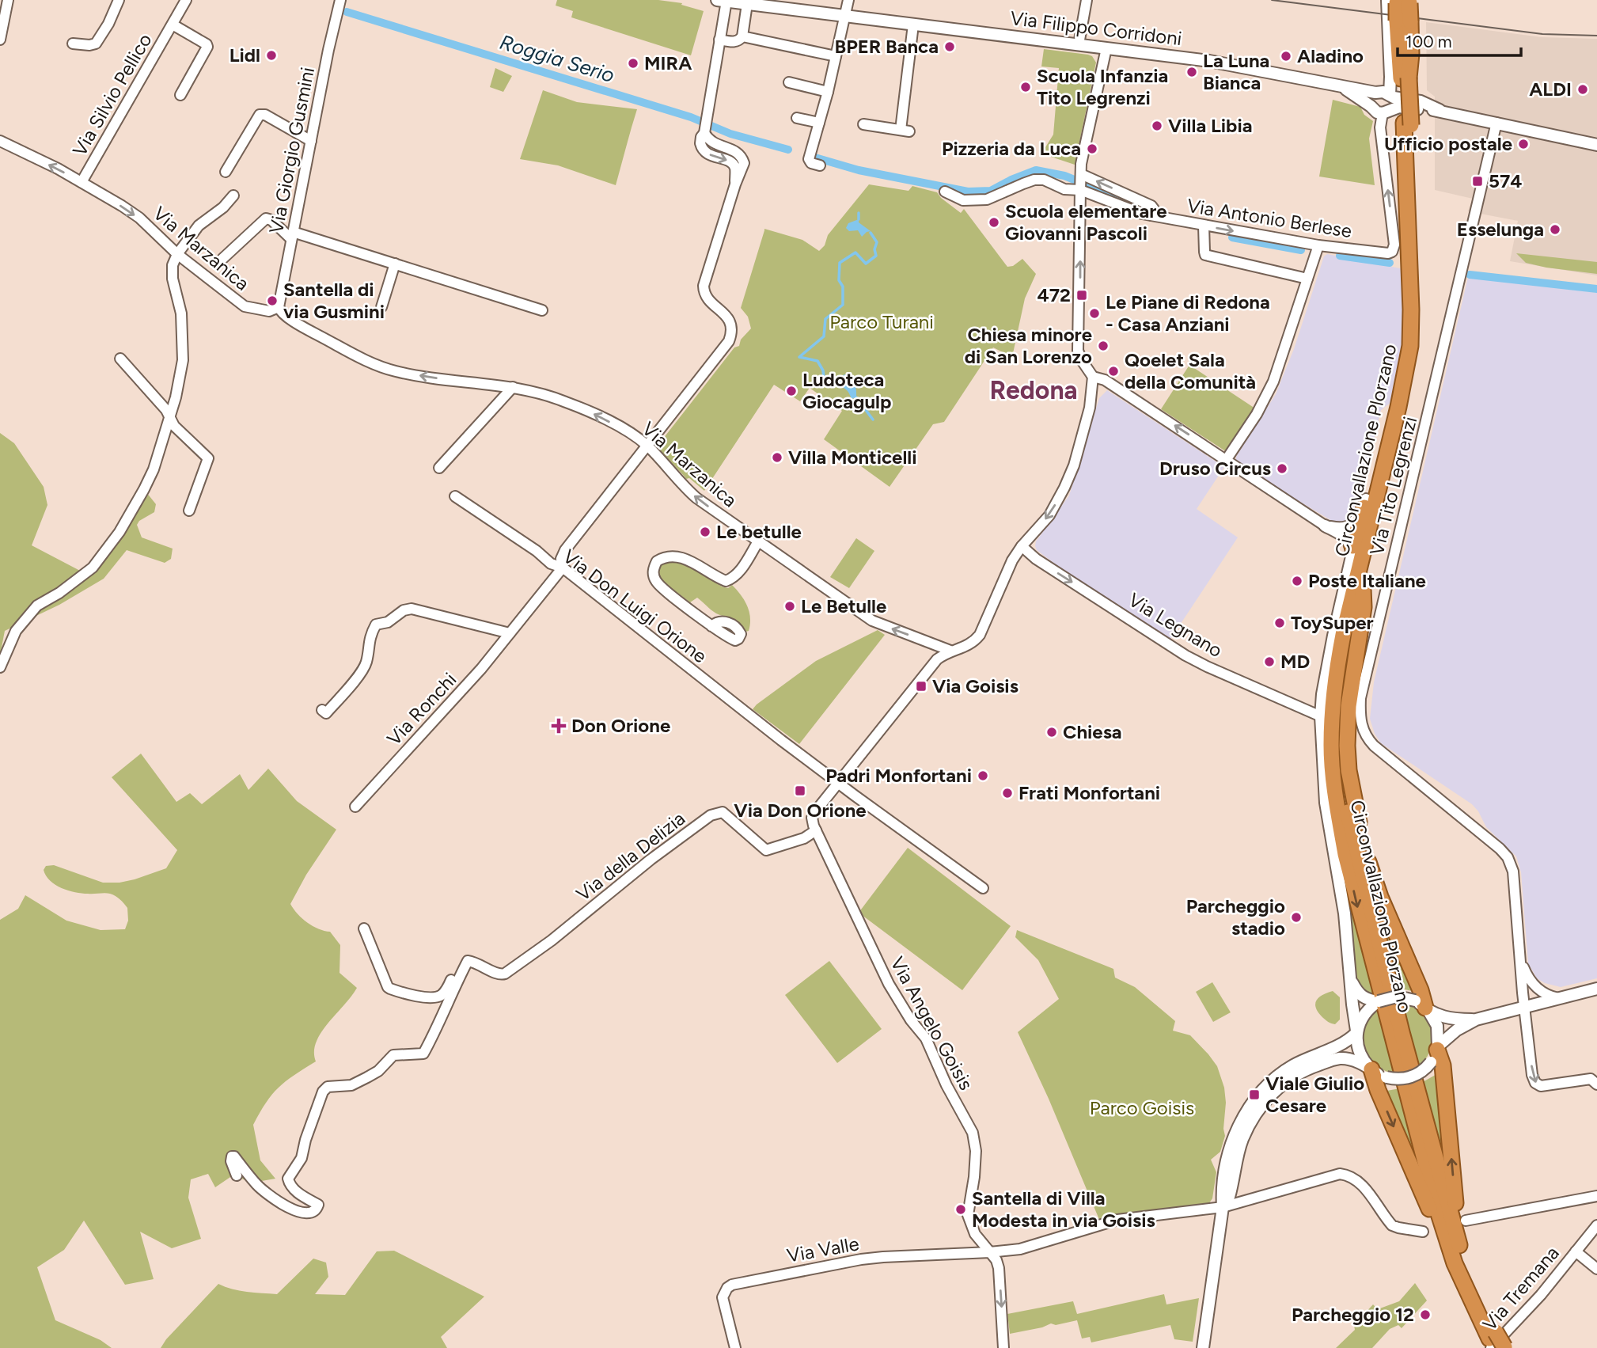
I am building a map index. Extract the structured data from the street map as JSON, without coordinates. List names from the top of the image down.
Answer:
{
  "streets": {
    "highway": ["Circonvallazione Plorzano"],
    "street": [
      "Via Filippo Corridoni",
      "Via Silvio Pellico",
      "Via Giorgio Gusmini",
      "Via Antonio Berlese",
      "Via Marzanica",
      "Via Tito Legrenzi",
      "Via Don Luigi Orione",
      "Via Legnano",
      "Via Ronchi",
      "Via della Delizia",
      "Via Angelo Goisis",
      "Via Valle",
      "Via Tremana"
    ]
  },
  "crossings": [
    ["Via Filippo Corridoni", "Via Antonio Berlese"],
    ["Via Filippo Corridoni", "Via Tito Legrenzi"],
    ["Via Silvio Pellico", "Via Marzanica"],
    ["Via Giorgio Gusmini", "Via Marzanica"],
    ["Circonvallazione Plorzano", "Via Tremana"],
    ["Via Don Luigi Orione", "Via Ronchi"],
    ["Via della Delizia", "Via Angelo Goisis"],
    ["Via Angelo Goisis", "Via Valle"]
  ],
  "one_way": ["Via Legnano"],
  "districts": ["Redona"],
  "water": ["Roggia Serio"],
  "parks": ["Parco Turani", "Parco Goisis"],
  "places": {
    "other": [
      "BPER Banca",
      "Lidl",
      "Aladino",
      "MIRA",
      "La Luna Bianca",
      "Scuola Infanzia Tito Legrenzi",
      "ALDI",
      "Villa Libia",
      "Ufficio postale",
      "Pizzeria da Luca",
      "Scuola elementare Giovanni Pascoli",
      "Esselunga",
      "Santella di via Gusmini",
      "Le Piane di Redona - Casa Anziani",
      "Chiesa minore di San Lorenzo",
      "Qoelet Sala della Comunità",
      "Ludoteca Giocagulp",
      "Villa Monticelli",
      "Druso Circus",
      "Le betulle",
      "Poste Italiane",
      "Le Betulle",
      "ToySuper",
      "MD",
      "Chiesa",
      "Padri Monfortani",
      "Frati Monfortani",
      "Parcheggio stadio",
      "Santella di Villa Modesta in via Goisis",
      "Parcheggio 12"
    ],
    "transit": [
      "574",
      "472",
      "Via Goisis",
      "Via Don Orione",
      "Viale Giulio Cesare"
    ],
    "health": ["Don Orione"]
  },
  "scale_bar": "100 m"
}
